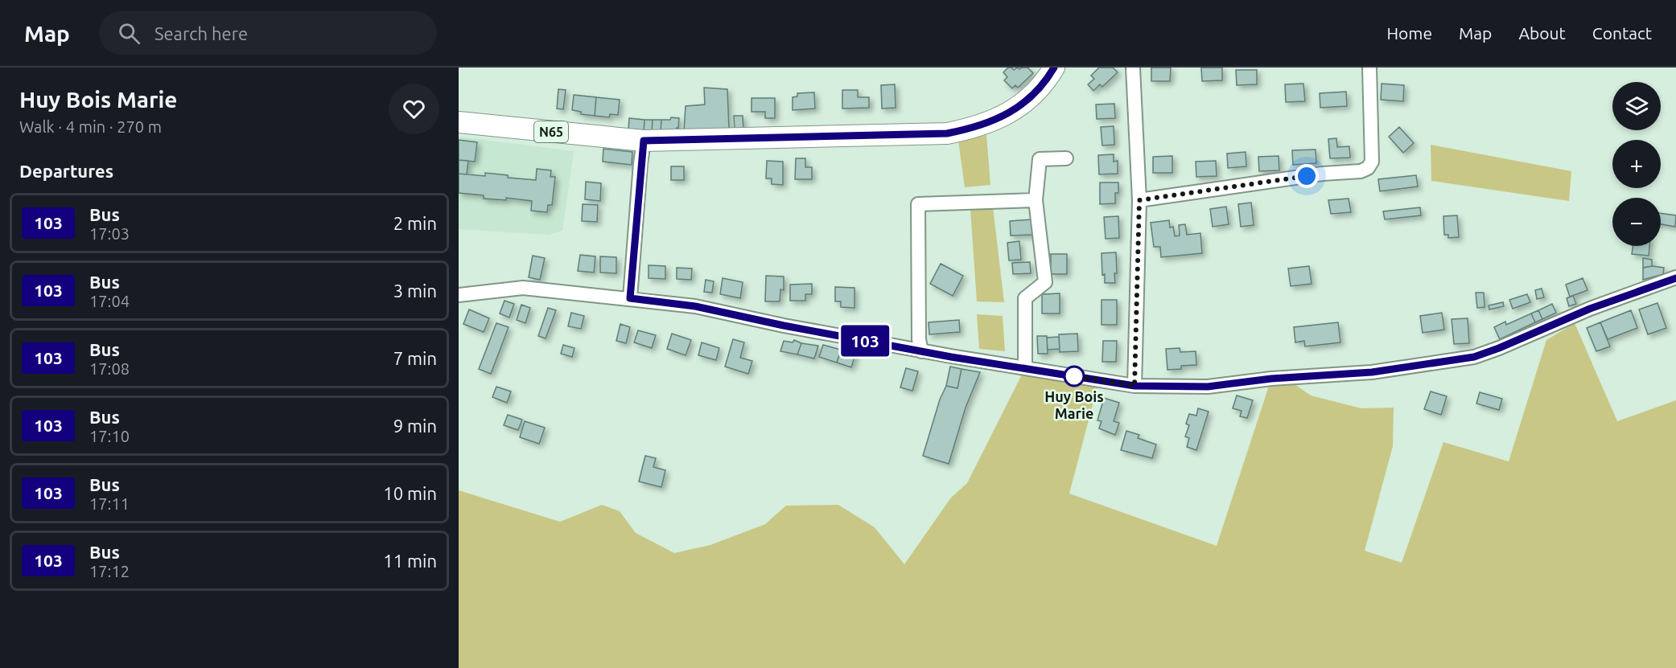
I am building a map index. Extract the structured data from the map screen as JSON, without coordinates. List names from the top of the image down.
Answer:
{
  "streets": {
    "main road": ["N65"]
  },
  "places": ["Huy Bois Marie"],
  "lines": ["bus line 103"],
  "page": {
    "header": "Map",
    "search": "Search here",
    "nav": [
      "Home",
      "Map",
      "About",
      "Contact"
    ],
    "heading": [
      ["Huy Bois Marie", "Walk · 4 min · 270 m"],
      "Departures"
    ],
    "on_map": "103",
    "map_buttons": ["+", "−"],
    "list": [
      {
        "mark": "103",
        "name": "Bus",
        "note": "17:03",
        "value": "2 min"
      },
      {
        "mark": "103",
        "name": "Bus",
        "note": "17:04",
        "value": "3 min"
      },
      {
        "mark": "103",
        "name": "Bus",
        "note": "17:08",
        "value": "7 min"
      },
      {
        "mark": "103",
        "name": "Bus",
        "note": "17:10",
        "value": "9 min"
      },
      {
        "mark": "103",
        "name": "Bus",
        "note": "17:11",
        "value": "10 min"
      },
      {
        "mark": "103",
        "name": "Bus",
        "note": "17:12",
        "value": "11 min"
      }
    ]
  }
}
